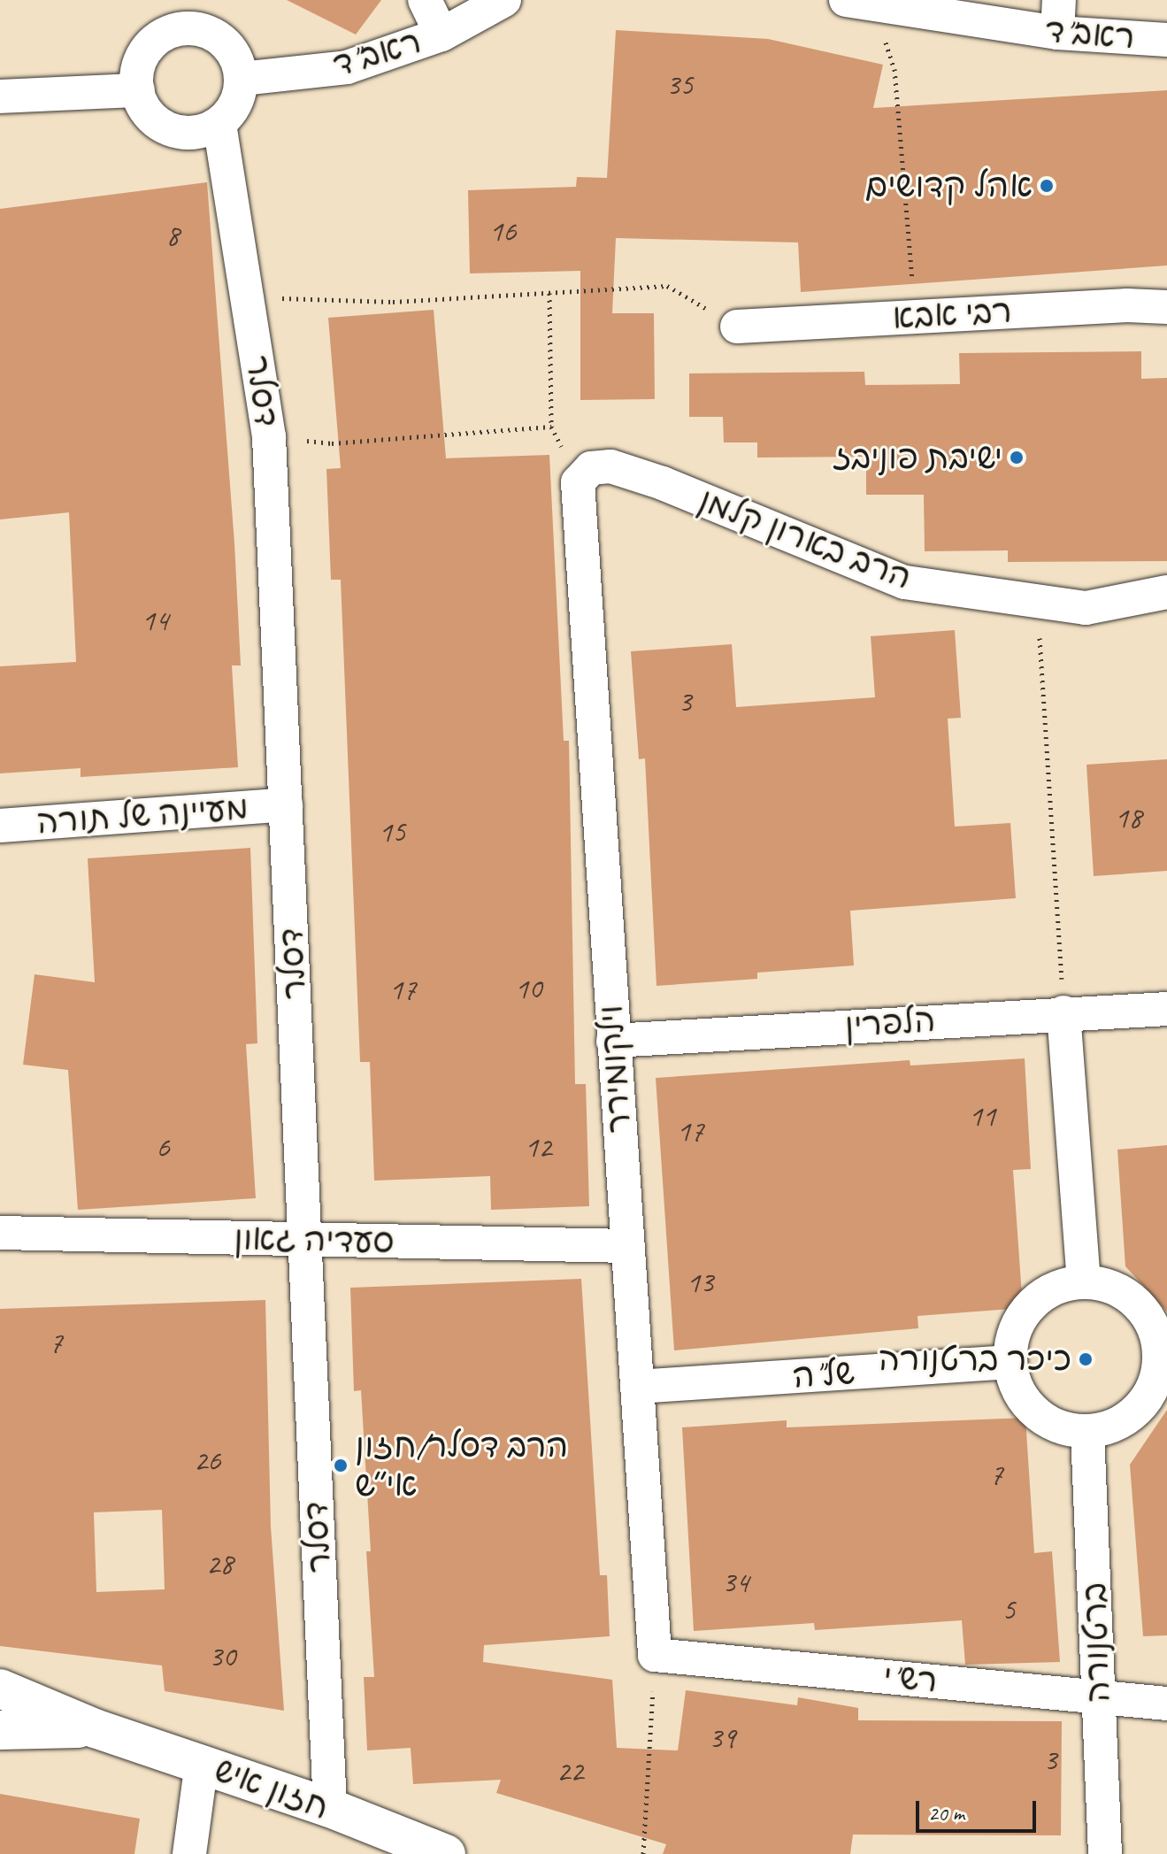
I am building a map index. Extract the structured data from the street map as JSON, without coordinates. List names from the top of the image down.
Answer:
{
  "streets": {
    "street": [
      "ראב\"ד",
      "רבי אבא",
      "דסלר",
      "הרב בארון קלמן",
      "מעיינה של תורה",
      "הלפרין",
      "וילקומירר",
      "סעדיה גאון",
      "של\"ה",
      "ברטנורה",
      "רש\"י",
      "חזון איש"
    ]
  },
  "crossings": [
    ["ראב\"ד", "דסלר"],
    ["דסלר", "מעיינה של תורה"],
    ["דסלר", "סעדיה גאון"],
    ["דסלר", "חזון איש"],
    ["הרב בארון קלמן", "וילקומירר"],
    ["הלפרין", "וילקומירר"],
    ["וילקומירר", "סעדיה גאון"],
    ["וילקומירר", "של\"ה"],
    ["וילקומירר", "רש\"י"],
    ["של\"ה", "ברטנורה"],
    ["ברטנורה", "רש\"י"]
  ],
  "places": [
    "אהל קדושים",
    "ישיבת פוניבז",
    "כיכר ברטנורה",
    "הרב דסלר/חזון אי״ש"
  ],
  "house_numbers": [
    "35",
    "16",
    "8",
    "14",
    "3",
    "18",
    "15",
    "10",
    "17",
    "11",
    "17",
    "6",
    "12",
    "13",
    "7",
    "26",
    "7",
    "28",
    "34",
    "5",
    "30",
    "39",
    "3",
    "22"
  ],
  "scale_bar": "20 m"
}
